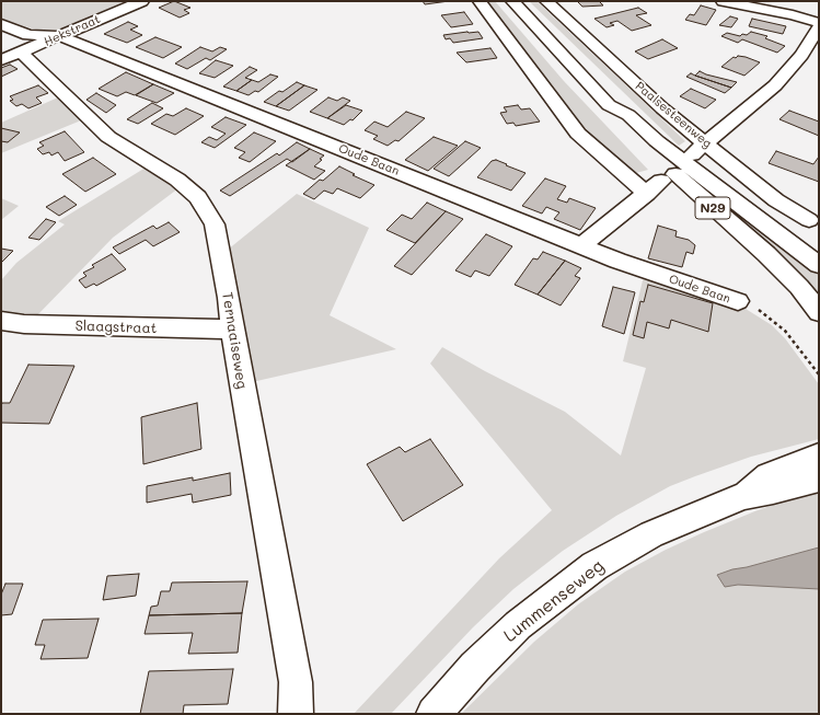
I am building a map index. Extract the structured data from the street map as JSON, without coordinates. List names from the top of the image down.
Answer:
{
  "streets": {
    "street": [
      "Hekstraat",
      "Paalsesteenweg",
      "Oude Baan",
      "N29",
      "Slaagstraat",
      "Ternaaiseweg",
      "Lummenseweg"
    ]
  },
  "crossings": [
    ["Hekstraat", "Oude Baan"],
    ["Hekstraat", "Ternaaiseweg"],
    ["Slaagstraat", "Ternaaiseweg"]
  ]
}
